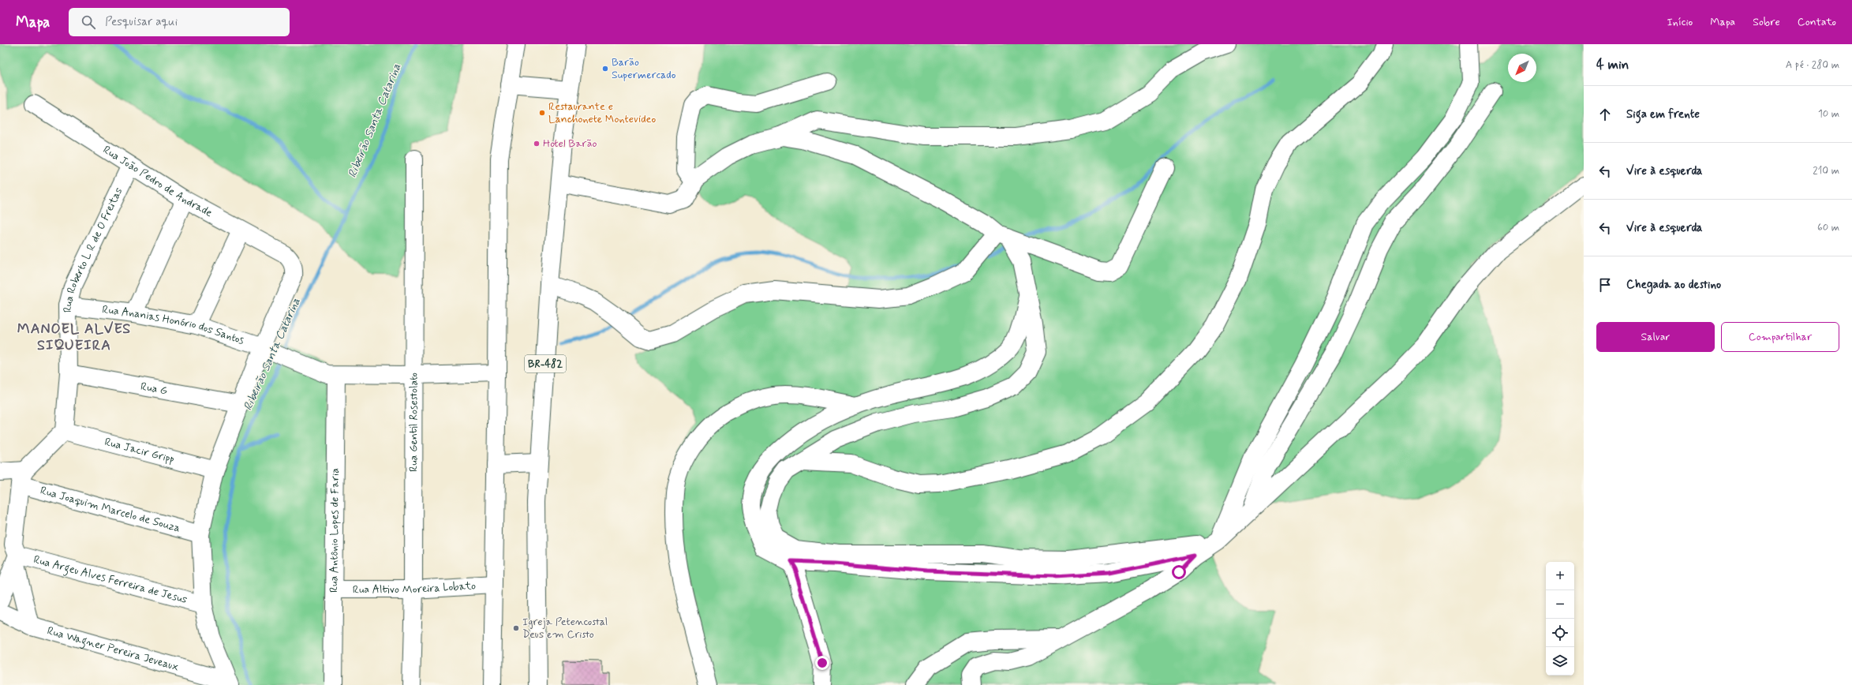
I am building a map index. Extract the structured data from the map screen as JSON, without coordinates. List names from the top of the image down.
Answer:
{
  "streets": {
    "main road": [
      "Rua João Pedro de Andrade",
      "Rua Roberto L R de O Freitas",
      "Rua Ananias Honório dos Santos",
      "BR-482",
      "Rua G",
      "Rua Gentil Rosestolato",
      "Rua Jacir Gripp",
      "Rua Joaquim Marcelo de Souza",
      "Rua Antônio Lopes de Faria",
      "Rua Argeu Alves Ferreira de Jesus",
      "Rua Altivo Moreira Lobato",
      "Rua Wagner Pereira Jeveaux"
    ]
  },
  "crossings": [
    ["Rua João Pedro de Andrade", "Rua Roberto L R de O Freitas"],
    ["Rua João Pedro de Andrade", "Rua Ananias Honório dos Santos"],
    ["Rua Roberto L R de O Freitas", "Rua Ananias Honório dos Santos"],
    ["Rua Roberto L R de O Freitas", "Rua G"],
    ["Rua Roberto L R de O Freitas", "Rua Jacir Gripp"],
    ["Rua Ananias Honório dos Santos", "Rua Gentil Rosestolato"],
    ["Rua Ananias Honório dos Santos", "Rua Antônio Lopes de Faria"],
    ["Rua Gentil Rosestolato", "Rua Altivo Moreira Lobato"],
    ["Rua Antônio Lopes de Faria", "Rua Altivo Moreira Lobato"]
  ],
  "districts": ["MANOEL ALVES SIQUEIRA"],
  "water": ["Ribeirão Santa Catarina"],
  "places": [
    "Barão Supermercado",
    "Restaurante e Lanchonete Montevideo",
    "Hotel Barão",
    "Igreja Petencostal Deus em Cristo"
  ],
  "north": "bottom left",
  "page": {
    "header": "Mapa",
    "search": "Pesquisar aqui",
    "nav": [
      "Início",
      "Mapa",
      "Sobre",
      "Contato"
    ],
    "heading": ["4 min", "A pé · 280 m"],
    "list": [
      ["Siga em frente", "10 m"],
      ["Vire à esquerda", "210 m"],
      ["Vire à esquerda", "60 m"],
      "Chegada ao destino"
    ],
    "buttons": ["Salvar", "Compartilhar"],
    "map_buttons": ["+", "−"]
  }
}
